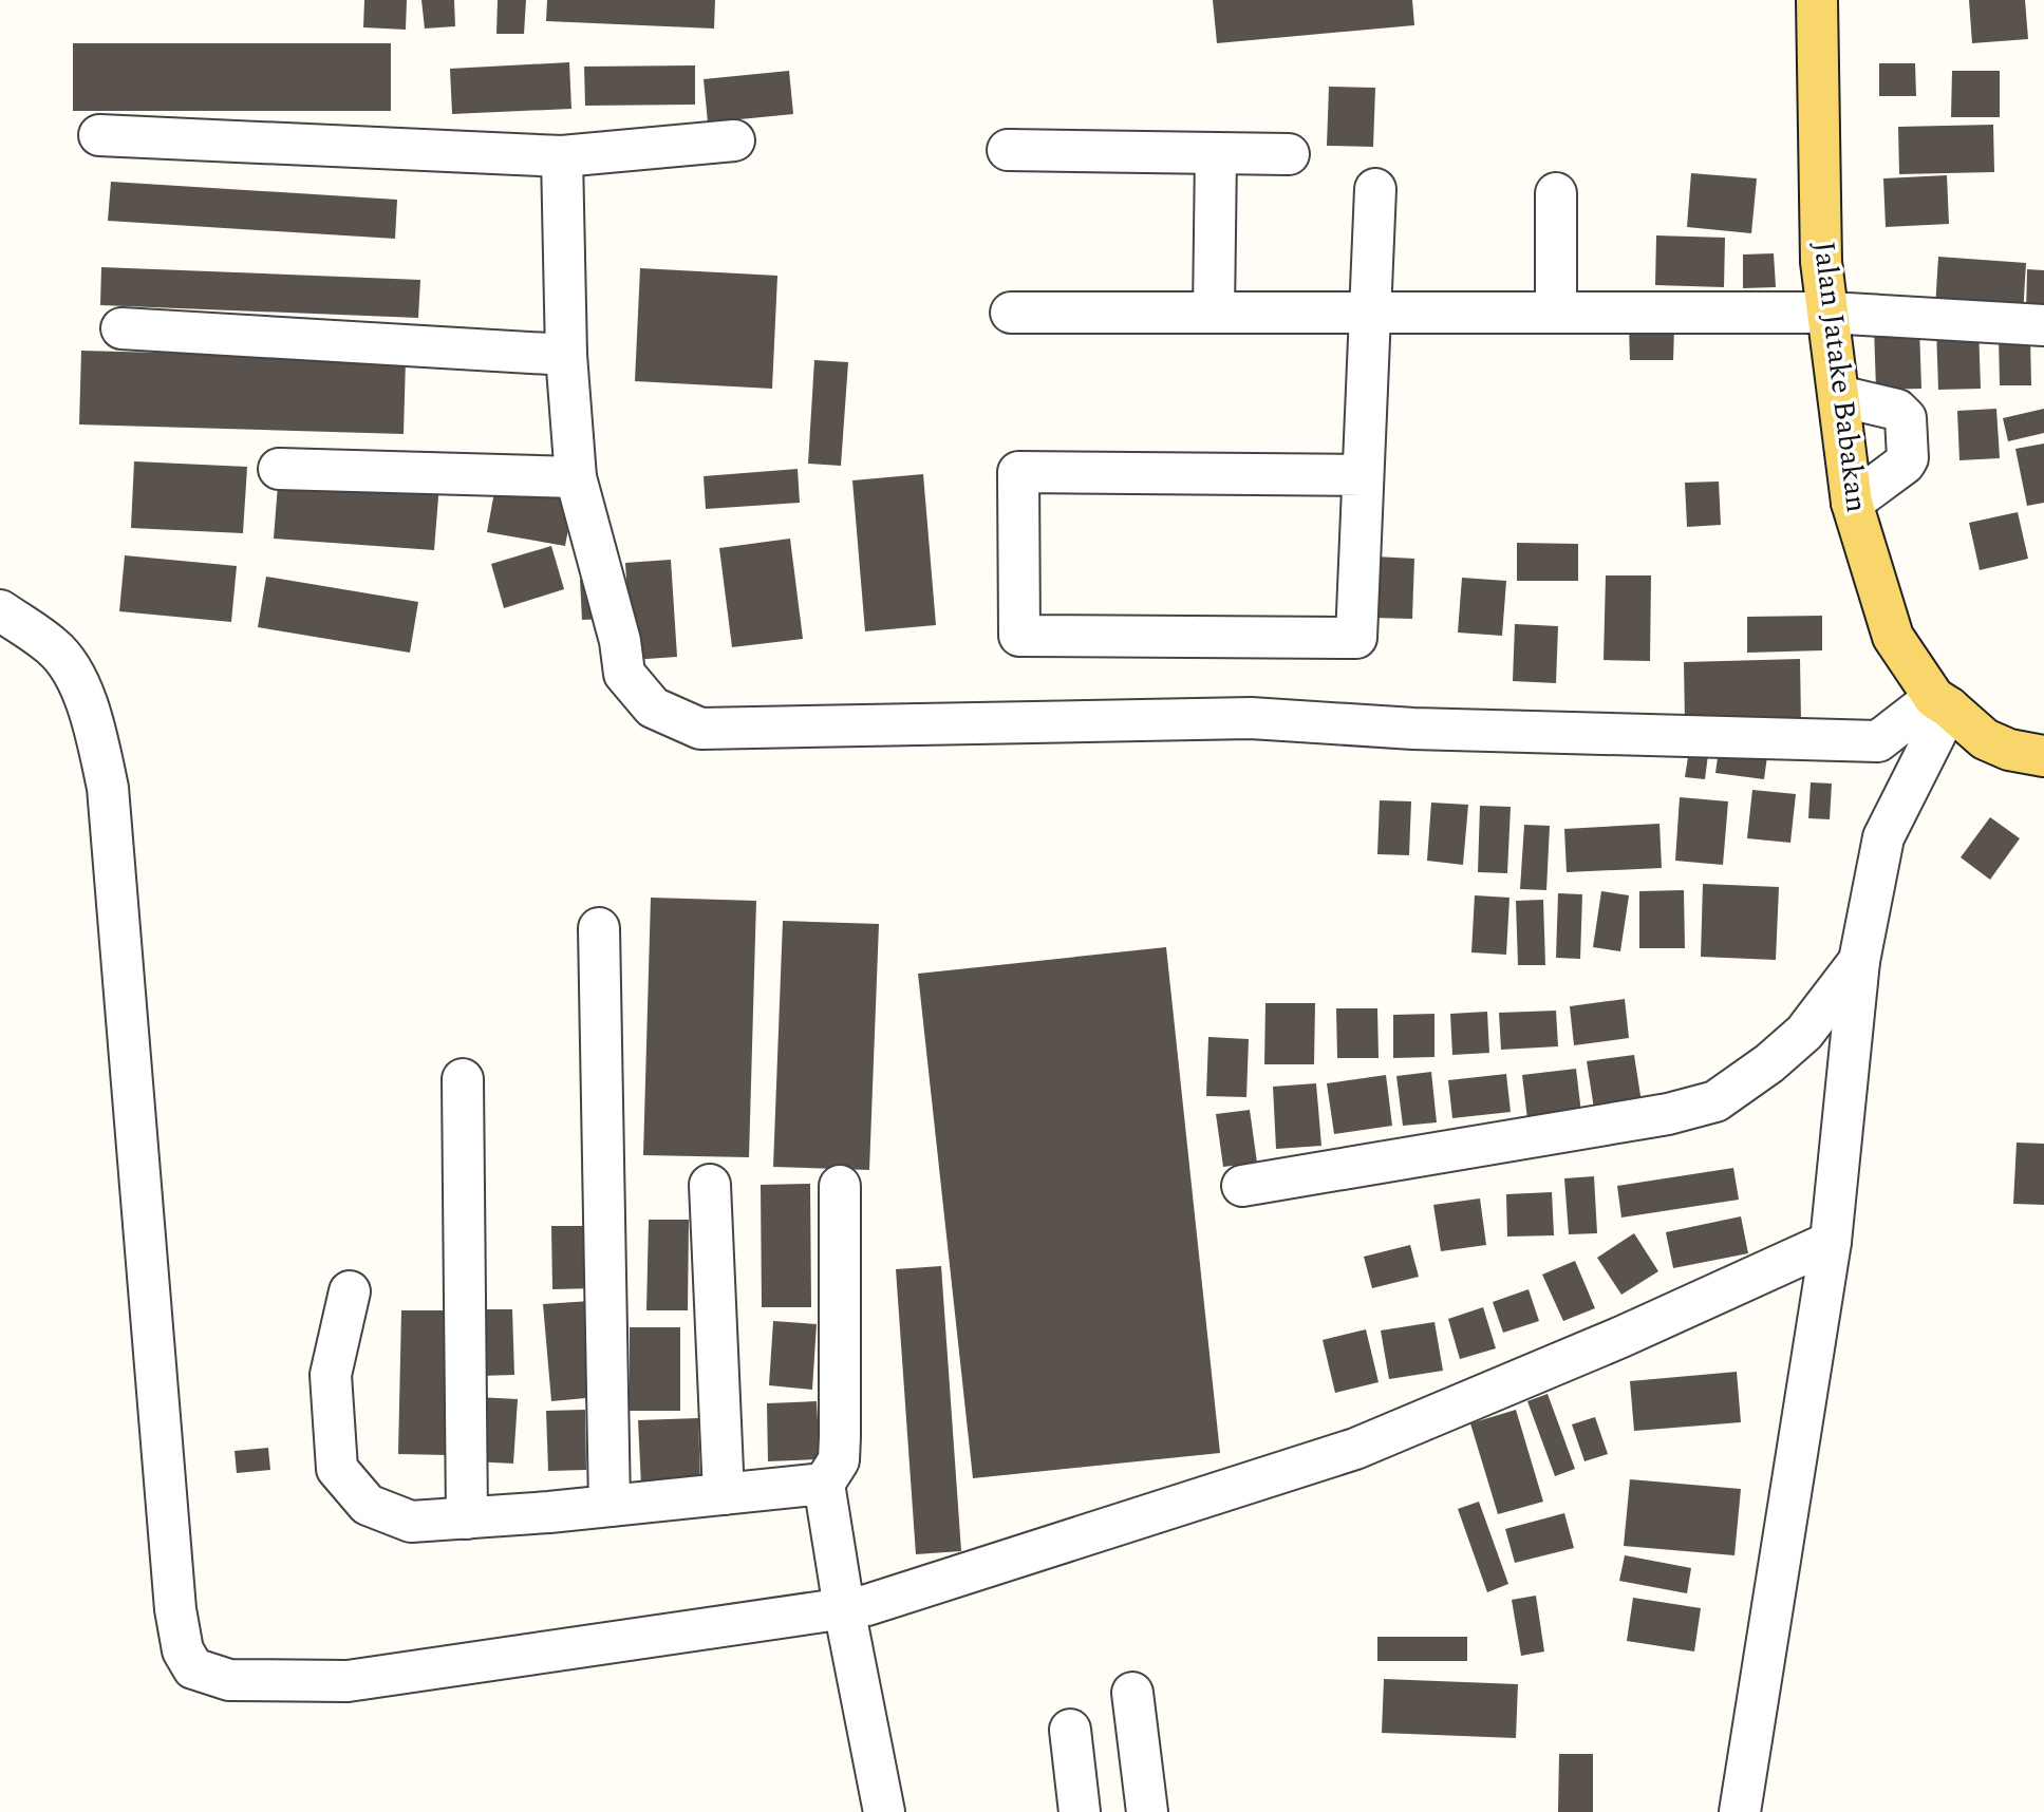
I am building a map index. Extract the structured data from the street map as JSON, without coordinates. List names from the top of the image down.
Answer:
{
  "streets": {
    "main road": ["Jalan Jatake Babakan"]
  }
}
